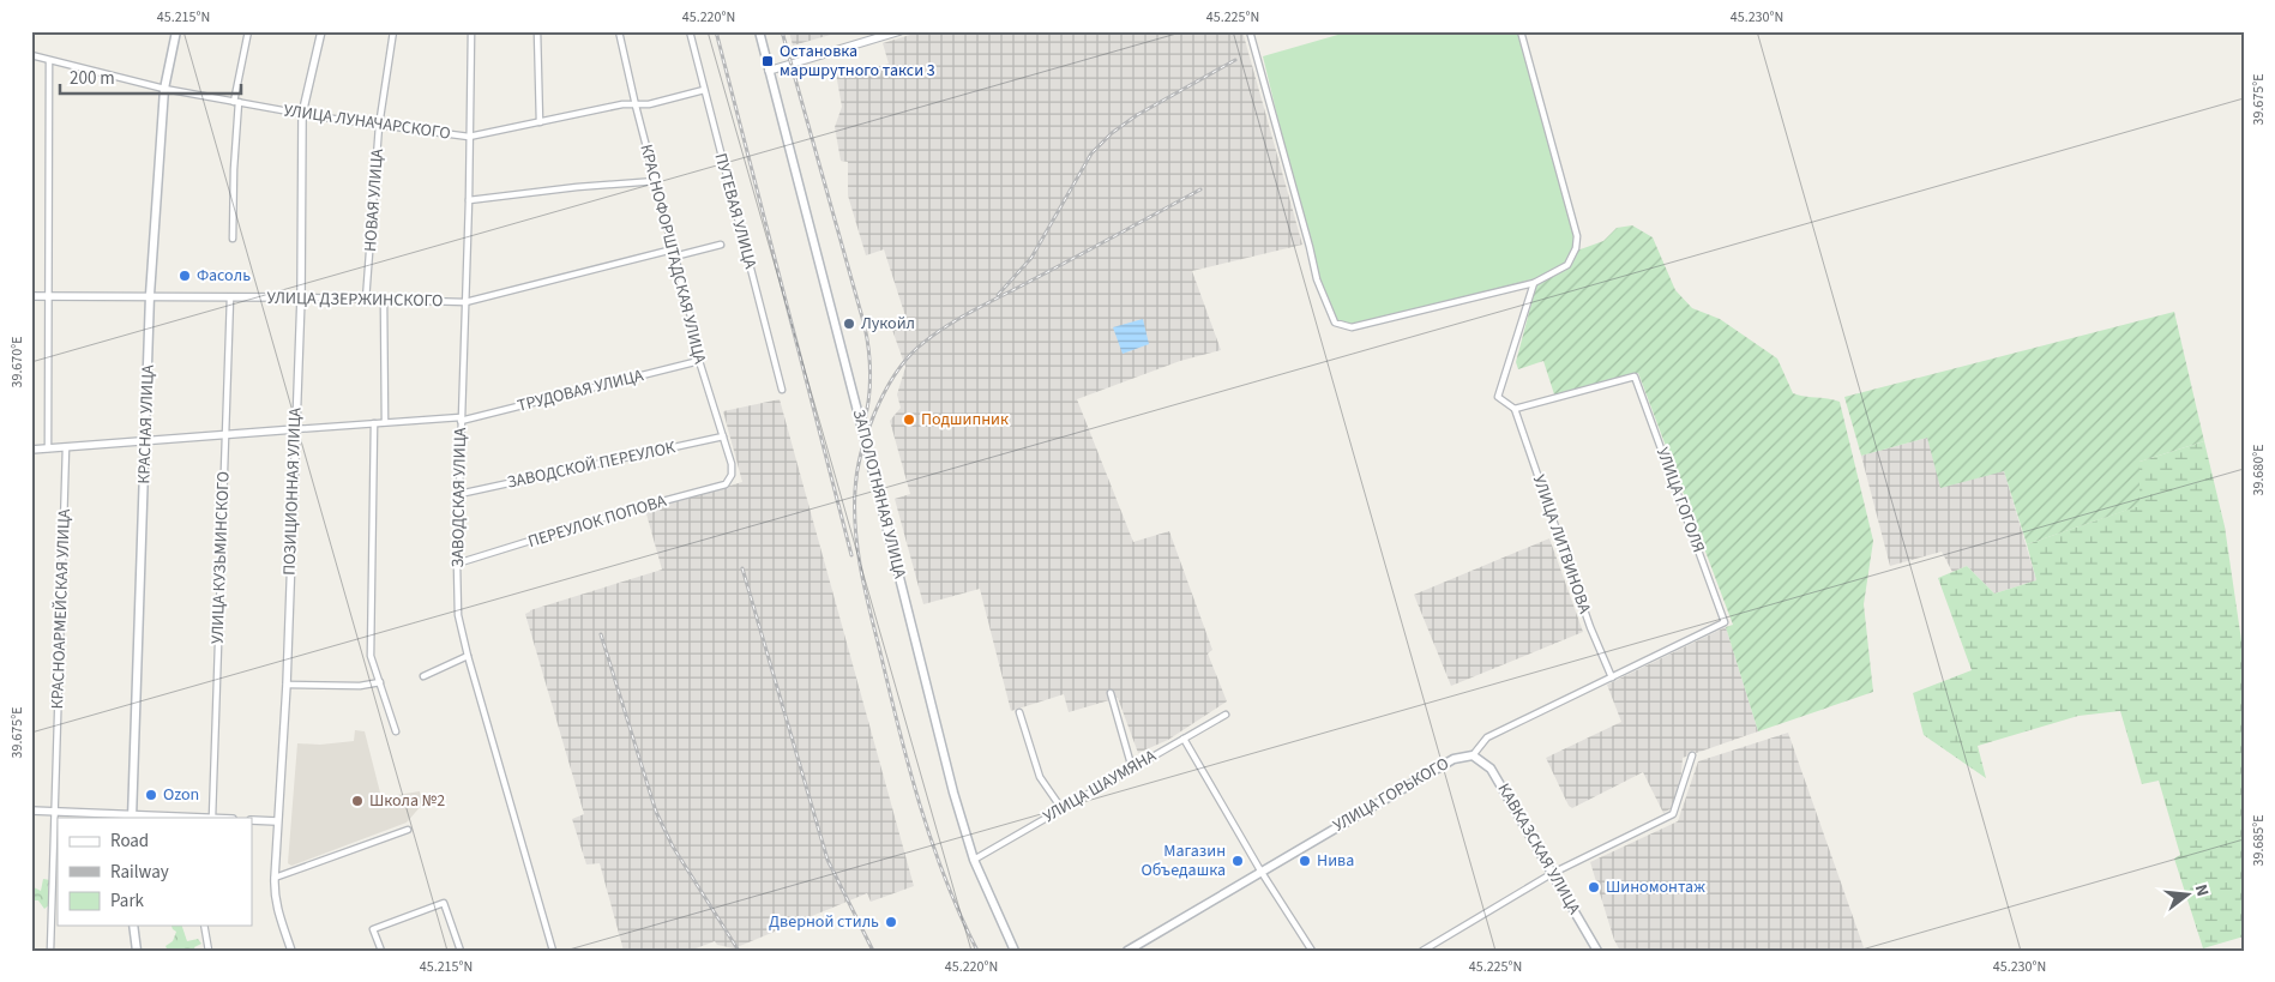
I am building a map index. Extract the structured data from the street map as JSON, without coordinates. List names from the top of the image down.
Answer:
{
  "streets": {
    "main road": [
      "КРАСНАЯ УЛИЦА",
      "ЗАПОЛОТНЯНАЯ УЛИЦА",
      "УЛИЦА ГОРЬКОГО",
      "КАВКАЗСКАЯ УЛИЦА"
    ],
    "street": [
      "УЛИЦА ЛУНАЧАРСКОГО",
      "НОВАЯ УЛИЦА",
      "ПУТЕВАЯ УЛИЦА",
      "КРАСНОФОРШТАДСКАЯ УЛИЦА",
      "УЛИЦА ДЗЕРЖИНСКОГО",
      "ТРУДОВАЯ УЛИЦА",
      "ЗАВОДСКОЙ ПЕРЕУЛОК",
      "ПОЗИЦИОННАЯ УЛИЦА",
      "ЗАВОДСКАЯ УЛИЦА",
      "УЛИЦА ГОГОЛЯ",
      "ПЕРЕУЛОК ПОПОВА",
      "УЛИЦА ЛИТВИНОВА",
      "УЛИЦА КУЗЬМИНСКОГО",
      "КРАСНОАРМЕЙСКАЯ УЛИЦА",
      "УЛИЦА ШАУМЯНА"
    ]
  },
  "crossings": [
    ["УЛИЦА ЛУНАЧАРСКОГО", "НОВАЯ УЛИЦА"],
    ["УЛИЦА ЛУНАЧАРСКОГО", "ПУТЕВАЯ УЛИЦА"],
    ["УЛИЦА ЛУНАЧАРСКОГО", "КРАСНОФОРШТАДСКАЯ УЛИЦА"],
    ["УЛИЦА ЛУНАЧАРСКОГО", "КРАСНАЯ УЛИЦА"],
    ["УЛИЦА ЛУНАЧАРСКОГО", "ПОЗИЦИОННАЯ УЛИЦА"],
    ["УЛИЦА ЛУНАЧАРСКОГО", "ЗАВОДСКАЯ УЛИЦА"],
    ["НОВАЯ УЛИЦА", "УЛИЦА ДЗЕРЖИНСКОГО"],
    ["КРАСНОФОРШТАДСКАЯ УЛИЦА", "УЛИЦА ДЗЕРЖИНСКОГО"],
    ["КРАСНОФОРШТАДСКАЯ УЛИЦА", "ТРУДОВАЯ УЛИЦА"],
    ["КРАСНОФОРШТАДСКАЯ УЛИЦА", "ЗАВОДСКОЙ ПЕРЕУЛОК"],
    ["КРАСНОФОРШТАДСКАЯ УЛИЦА", "ПЕРЕУЛОК ПОПОВА"],
    ["УЛИЦА ДЗЕРЖИНСКОГО", "КРАСНАЯ УЛИЦА"],
    ["УЛИЦА ДЗЕРЖИНСКОГО", "ПОЗИЦИОННАЯ УЛИЦА"],
    ["УЛИЦА ДЗЕРЖИНСКОГО", "ЗАВОДСКАЯ УЛИЦА"],
    ["УЛИЦА ДЗЕРЖИНСКОГО", "УЛИЦА КУЗЬМИНСКОГО"],
    ["ТРУДОВАЯ УЛИЦА", "КРАСНАЯ УЛИЦА"],
    ["ТРУДОВАЯ УЛИЦА", "ПОЗИЦИОННАЯ УЛИЦА"],
    ["ТРУДОВАЯ УЛИЦА", "ЗАВОДСКАЯ УЛИЦА"],
    ["ТРУДОВАЯ УЛИЦА", "УЛИЦА КУЗЬМИНСКОГО"],
    ["ТРУДОВАЯ УЛИЦА", "КРАСНОАРМЕЙСКАЯ УЛИЦА"],
    ["ЗАВОДСКОЙ ПЕРЕУЛОК", "ЗАВОДСКАЯ УЛИЦА"],
    ["ЗАПОЛОТНЯНАЯ УЛИЦА", "УЛИЦА ШАУМЯНА"],
    ["ЗАВОДСКАЯ УЛИЦА", "ПЕРЕУЛОК ПОПОВА"],
    ["УЛИЦА ГОГОЛЯ", "УЛИЦА ЛИТВИНОВА"],
    ["УЛИЦА ГОГОЛЯ", "УЛИЦА ГОРЬКОГО"],
    ["УЛИЦА ЛИТВИНОВА", "УЛИЦА ГОРЬКОГО"],
    ["УЛИЦА ГОРЬКОГО", "КАВКАЗСКАЯ УЛИЦА"]
  ],
  "places": {
    "transit": ["Остановка маршрутного такси 3"],
    "other": [
      "Фасоль",
      "Лукойл",
      "Подшипник",
      "Ozon",
      "Школа №2",
      "Магазин Объедашка",
      "Нива",
      "Шиномонтаж",
      "Дверной стиль"
    ]
  },
  "legend": ["Road", "Railway", "Park"],
  "scale_bar": "200 m",
  "north": "right",
  "coordinates": [
    "45.215°N",
    "45.220°N",
    "45.225°N",
    "45.230°N",
    "39.675°E",
    "39.670°E",
    "39.680°E",
    "39.685°E"
  ]
}
